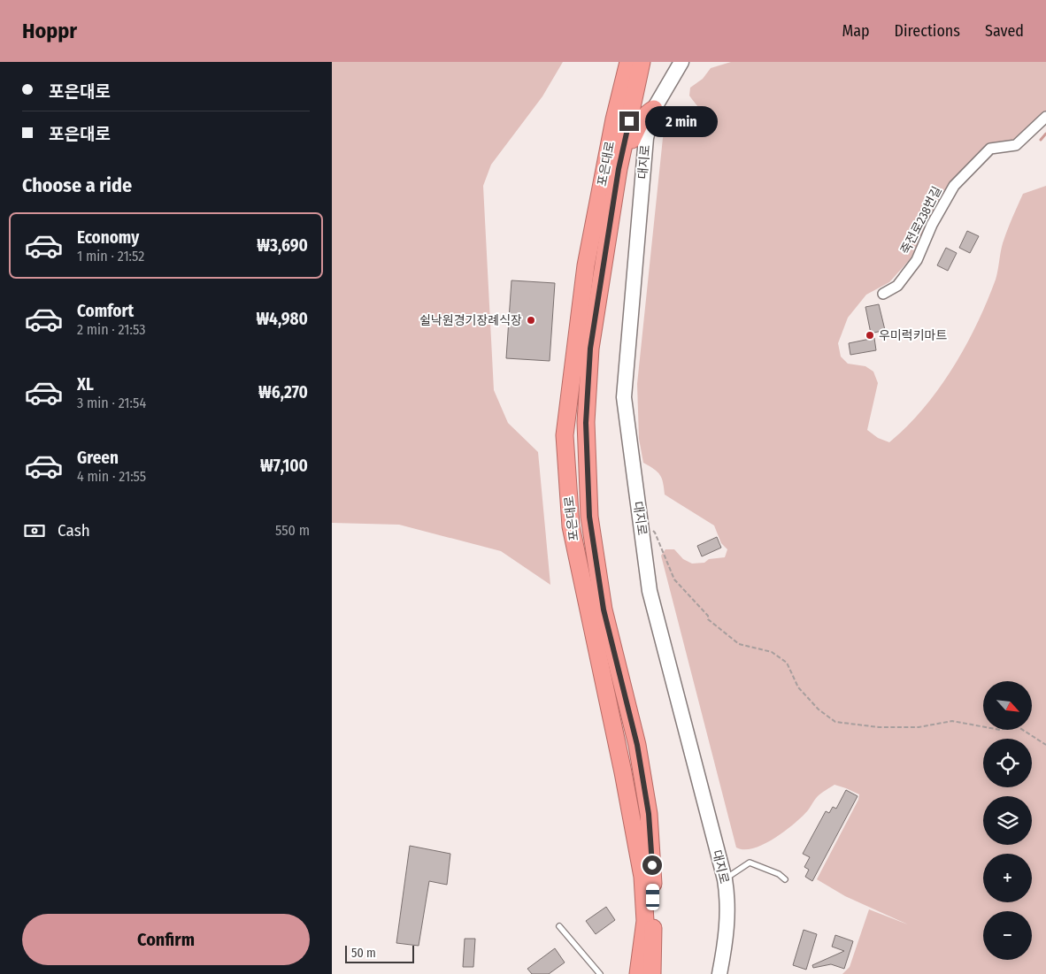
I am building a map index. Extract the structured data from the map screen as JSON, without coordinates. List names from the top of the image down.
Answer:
{
  "streets": {
    "highway": ["포은대로"],
    "main road": ["대지로"],
    "street": ["죽전로238번길"]
  },
  "places": ["쉴낙원경기장례식장", "우미럭키마트"],
  "scale_bar": "50 m",
  "north": "bottom right",
  "page": {
    "header": "Hoppr",
    "nav": ["Map", "Directions", "Saved"],
    "banner": ["포은대로", "포은대로"],
    "bubble": "2 min",
    "heading": "Choose a ride",
    "list": [
      {
        "name": "Economy",
        "note": "1 min · 21:52",
        "value": "₩3,690"
      },
      {
        "name": "Comfort",
        "note": "2 min · 21:53",
        "value": "₩4,980"
      },
      {
        "name": "XL",
        "note": "3 min · 21:54",
        "value": "₩6,270"
      },
      {
        "name": "Green",
        "note": "4 min · 21:55",
        "value": "₩7,100"
      }
    ],
    "pay": ["Cash", "550 m"],
    "map_buttons": ["+", "−"],
    "buttons": "Confirm",
    "scale": "50 m"
  }
}
